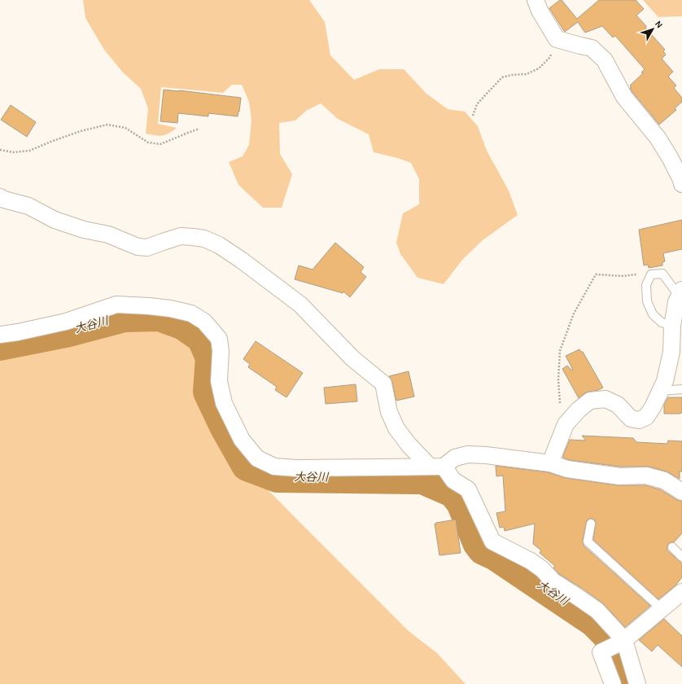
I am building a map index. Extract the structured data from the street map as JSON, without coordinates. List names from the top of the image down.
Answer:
{
  "water": ["大谷川"],
  "north": "top right"
}
